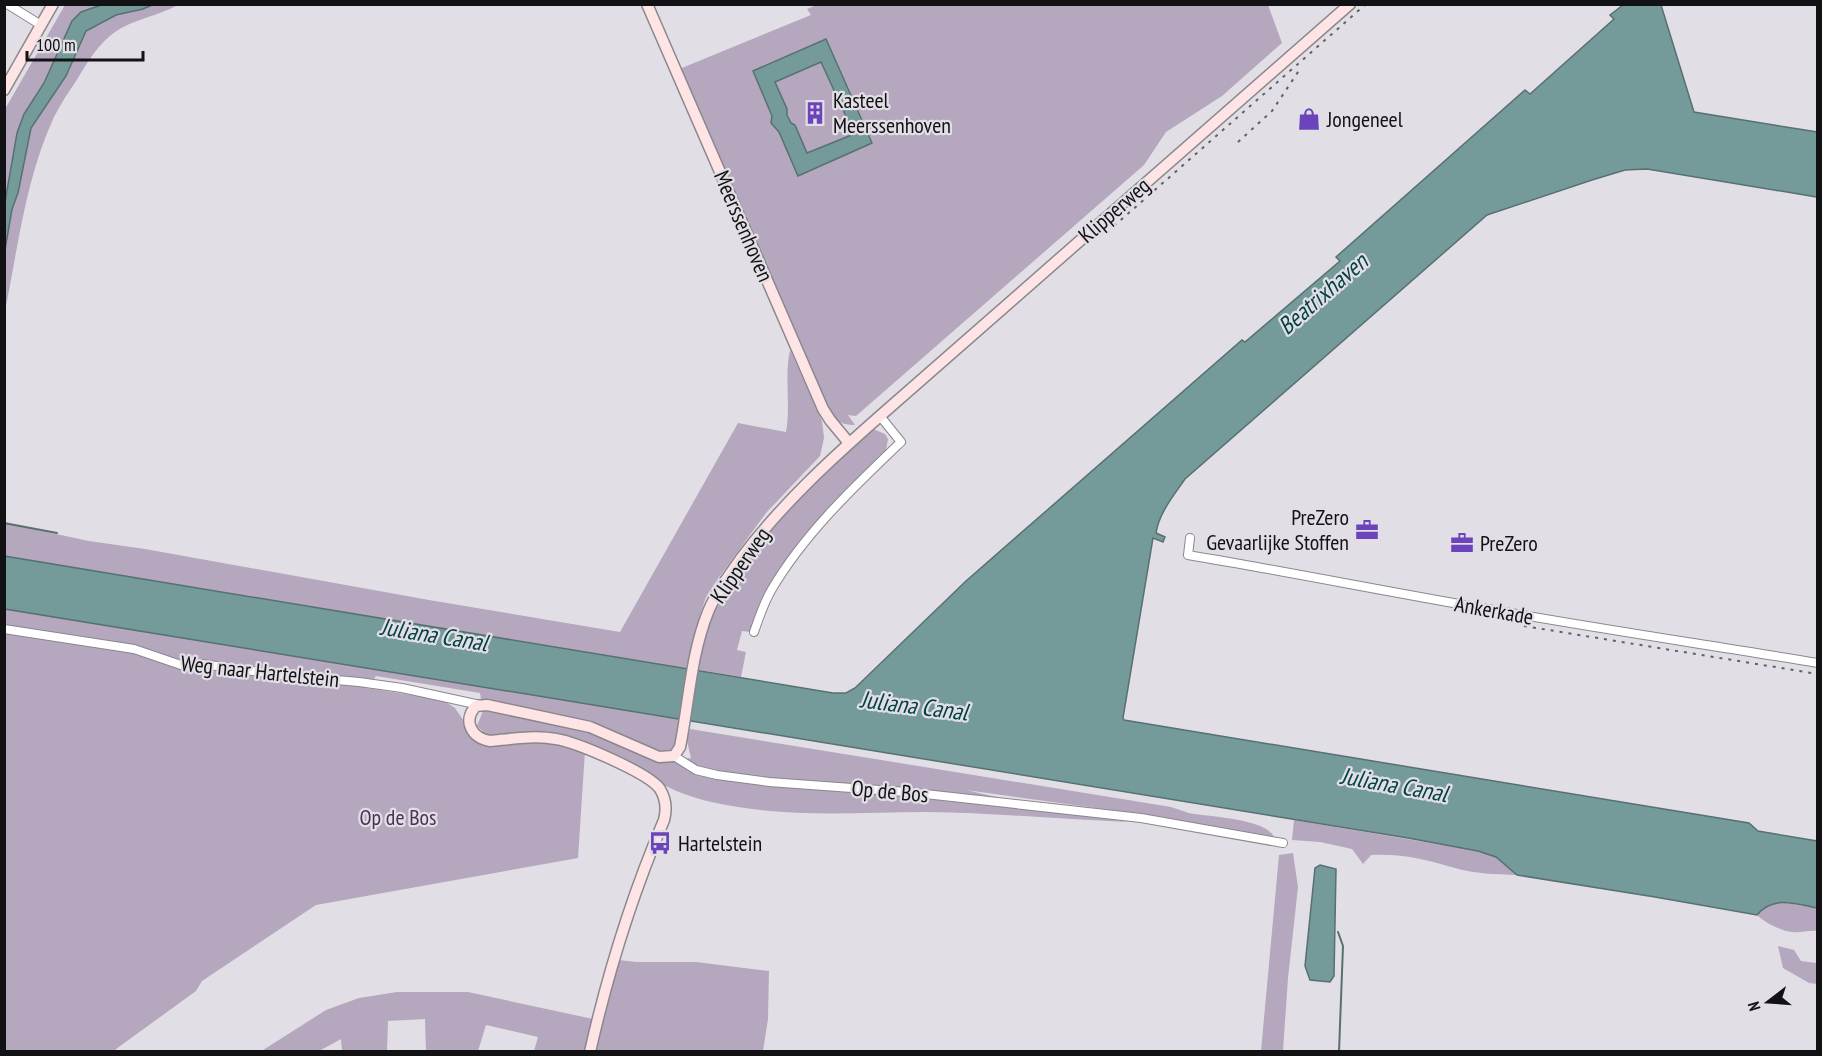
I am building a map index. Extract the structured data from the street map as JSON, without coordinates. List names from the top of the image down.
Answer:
{
  "streets": {
    "street": [
      "Klipperweg",
      "Meerssenhoven",
      "Ankerkade",
      "Weg naar Hartelstein",
      "Op de Bos"
    ]
  },
  "crossings": [
    ["Klipperweg", "Meerssenhoven"],
    ["Klipperweg", "Op de Bos"],
    ["Weg naar Hartelstein", "Op de Bos"]
  ],
  "water": ["Beatrixhaven", "Juliana Canal"],
  "parks": ["Op de Bos"],
  "places": {
    "building": ["Kasteel Meerssenhoven"],
    "shop": ["Jongeneel"],
    "office": ["PreZero Gevaarlijke Stoffen", "PreZero"],
    "bus stop": ["Hartelstein"]
  },
  "scale_bar": "100 m",
  "north": "left"
}
